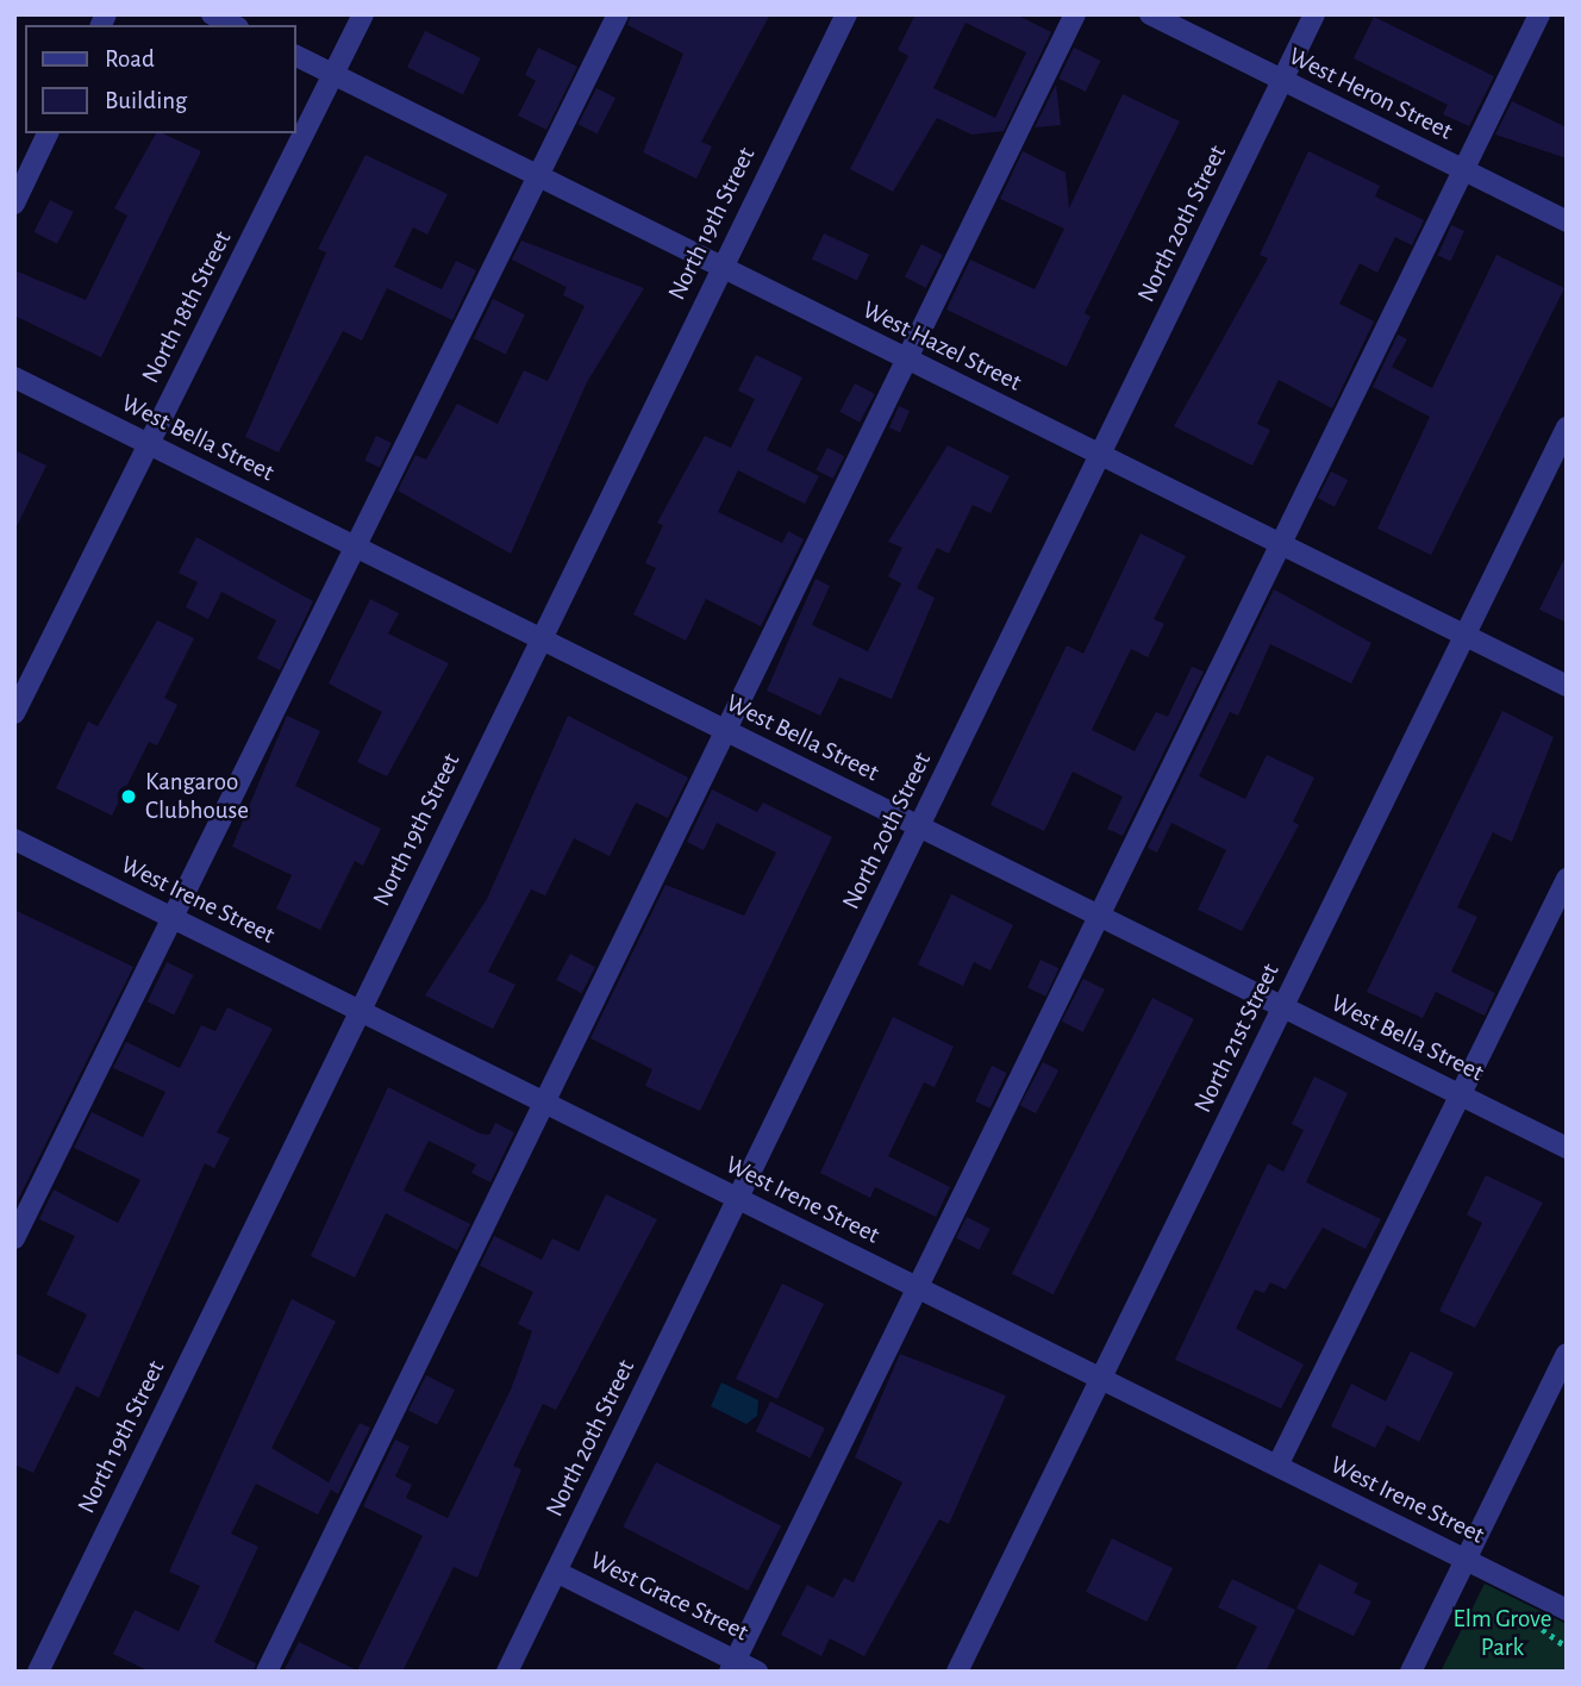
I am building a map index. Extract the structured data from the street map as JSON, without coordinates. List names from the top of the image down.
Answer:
{
  "streets": {
    "street": [
      "West Heron Street",
      "North 19th Street",
      "North 20th Street",
      "North 18th Street",
      "West Hazel Street",
      "West Bella Street",
      "West Irene Street",
      "North 21st Street",
      "West Grace Street"
    ]
  },
  "crossings": [
    ["West Heron Street", "North 20th Street"],
    ["North 19th Street", "West Hazel Street"],
    ["North 19th Street", "West Bella Street"],
    ["North 19th Street", "West Irene Street"],
    ["North 20th Street", "West Hazel Street"],
    ["North 20th Street", "West Bella Street"],
    ["North 20th Street", "West Irene Street"],
    ["North 20th Street", "West Grace Street"],
    ["North 18th Street", "West Hazel Street"],
    ["North 18th Street", "West Bella Street"],
    ["West Hazel Street", "North 21st Street"],
    ["West Bella Street", "North 21st Street"],
    ["West Irene Street", "North 21st Street"]
  ],
  "parks": ["Elm Grove Park"],
  "places": ["Kangaroo Clubhouse"],
  "legend": ["Road", "Building"]
}
